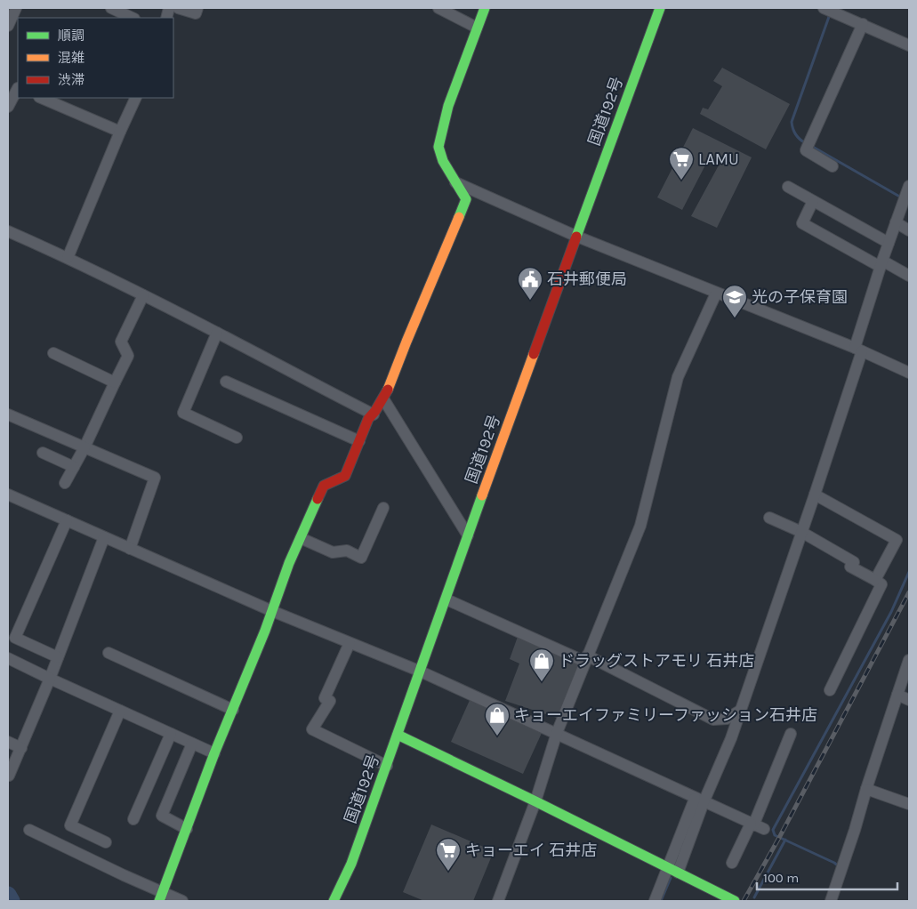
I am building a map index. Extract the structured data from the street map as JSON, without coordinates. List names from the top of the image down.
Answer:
{
  "streets": {
    "main road": ["国道192号"]
  },
  "places": {
    "supermarket": ["LAMU", "キョーエイ 石井店"],
    "public building": ["石井郵便局"],
    "school or university": ["光の子保育園"],
    "shop": ["ドラッグストアモリ 石井店", "キョーエイファミリーファッション石井店"]
  },
  "legend": ["順調", "混雑", "渋滞"],
  "scale_bar": "100 m"
}
